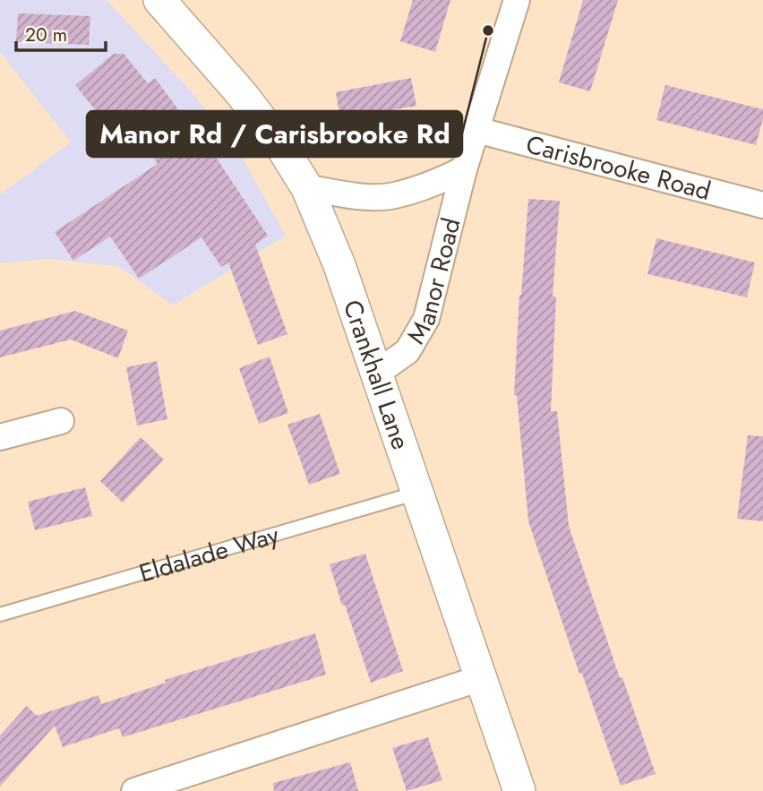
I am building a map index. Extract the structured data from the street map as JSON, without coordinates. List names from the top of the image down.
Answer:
{
  "streets": {
    "street": ["Carisbrooke Road", "Manor Road", "Crankhall Lane"],
    "lane": ["Eldalade Way"]
  },
  "crossings": [
    ["Carisbrooke Road", "Manor Road"],
    ["Manor Road", "Crankhall Lane"],
    ["Crankhall Lane", "Eldalade Way"]
  ],
  "places": ["Manor Rd / Carisbrooke Rd"],
  "scale_bar": "20 m"
}
